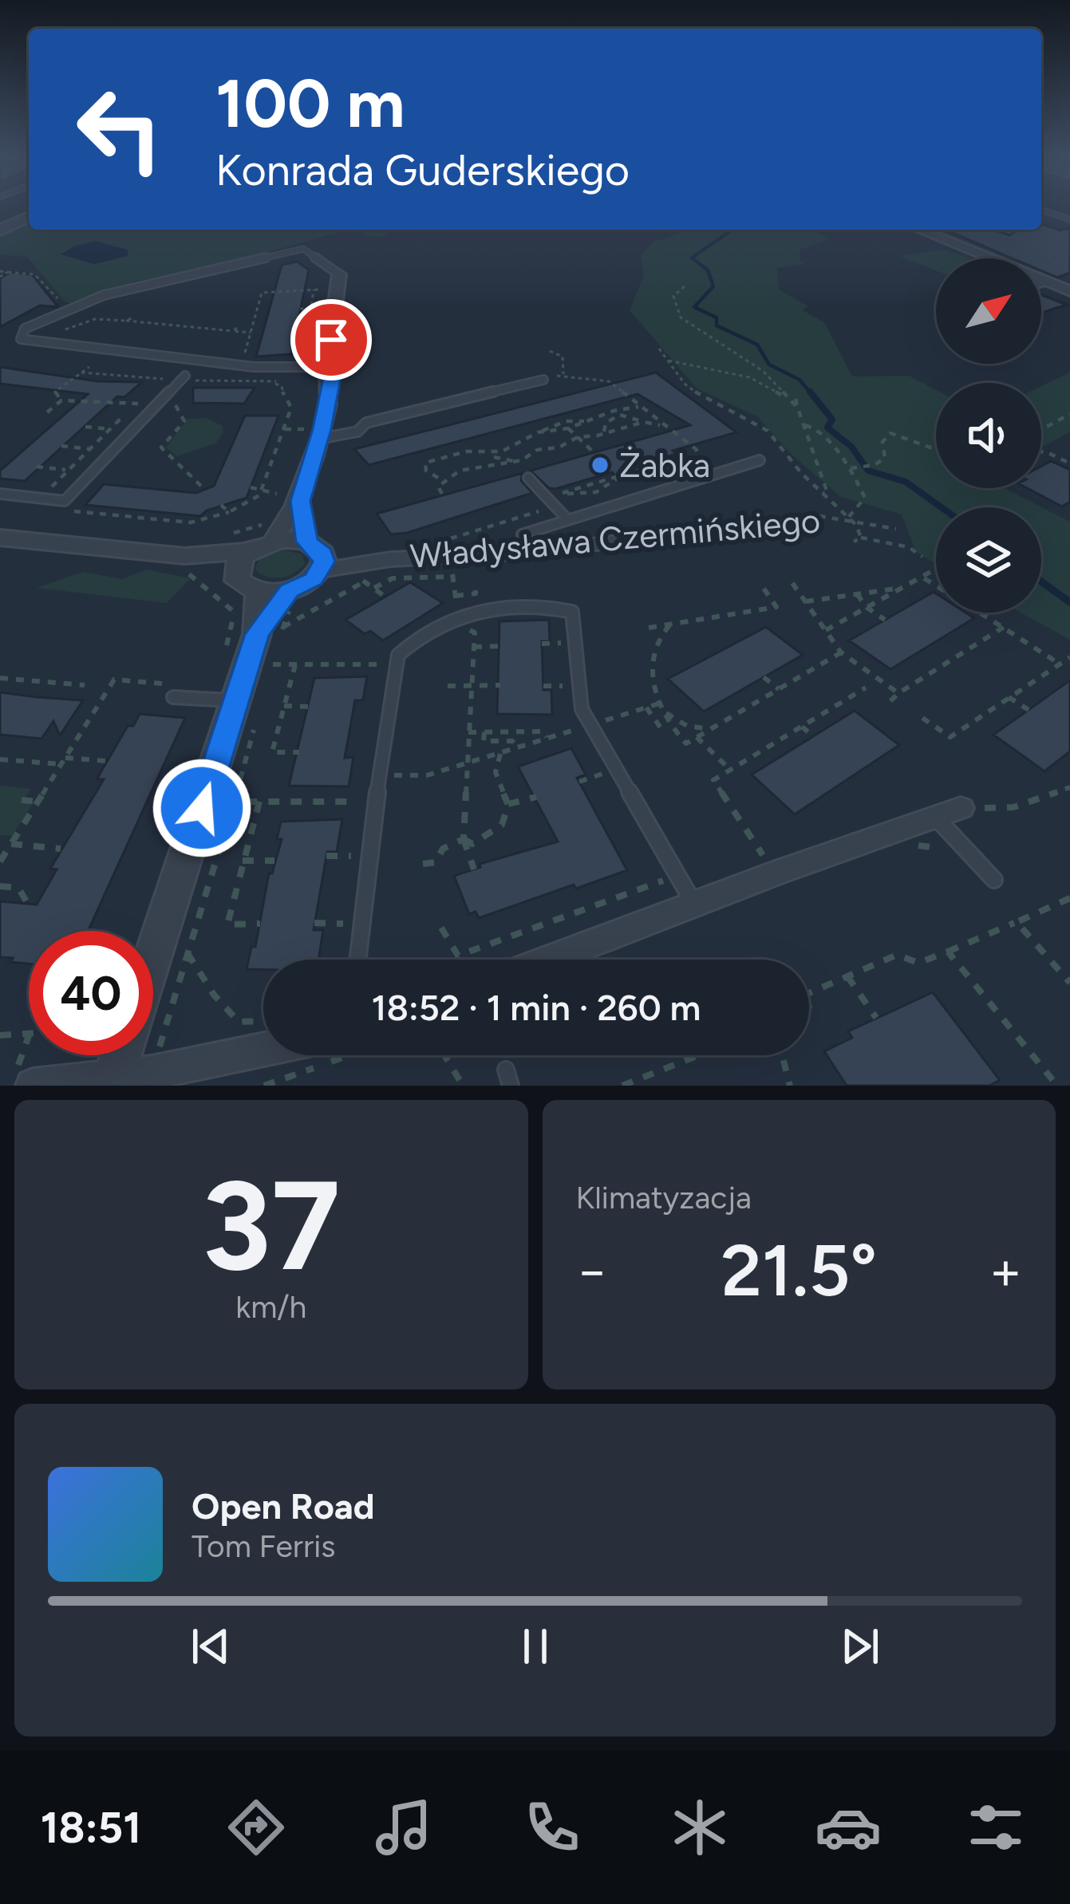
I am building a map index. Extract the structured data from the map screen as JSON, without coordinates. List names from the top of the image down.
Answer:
{
  "streets": {
    "street": ["Władysława Czermińskiego"]
  },
  "places": ["Żabka"],
  "north": "top right",
  "page": {
    "turn": ["100 m", "Konrada Guderskiego"],
    "limit": "40",
    "trip": "18:52 · 1 min · 260 m",
    "tile": [
      ["37", "km/h"],
      "Klimatyzacja"
    ],
    "heat": ["−", "21.5°", "+"],
    "song": ["Open Road", "Tom Ferris"],
    "tabs": "18:51"
  }
}
